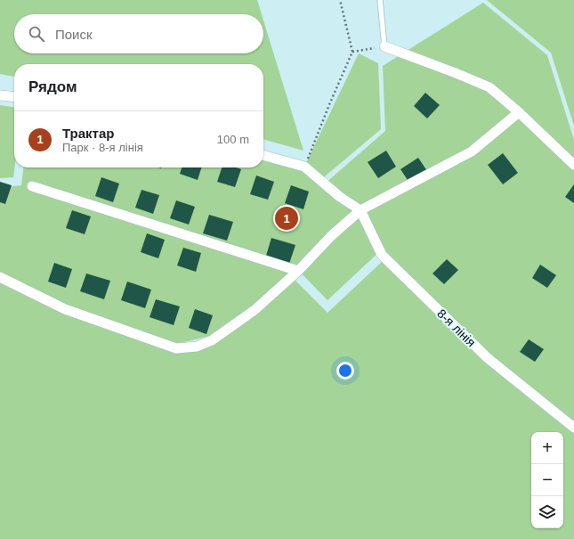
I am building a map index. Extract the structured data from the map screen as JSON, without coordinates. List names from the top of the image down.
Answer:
{
  "streets": {
    "street": ["8-я лінія"]
  },
  "page": {
    "search": "Поиск",
    "heading": "Рядом",
    "list": [
      {
        "mark": "1",
        "name": "Трактар",
        "note": "Парк · 8-я лінія",
        "value": "100 m"
      }
    ],
    "pins": "1",
    "map_buttons": ["+", "−"]
  }
}
